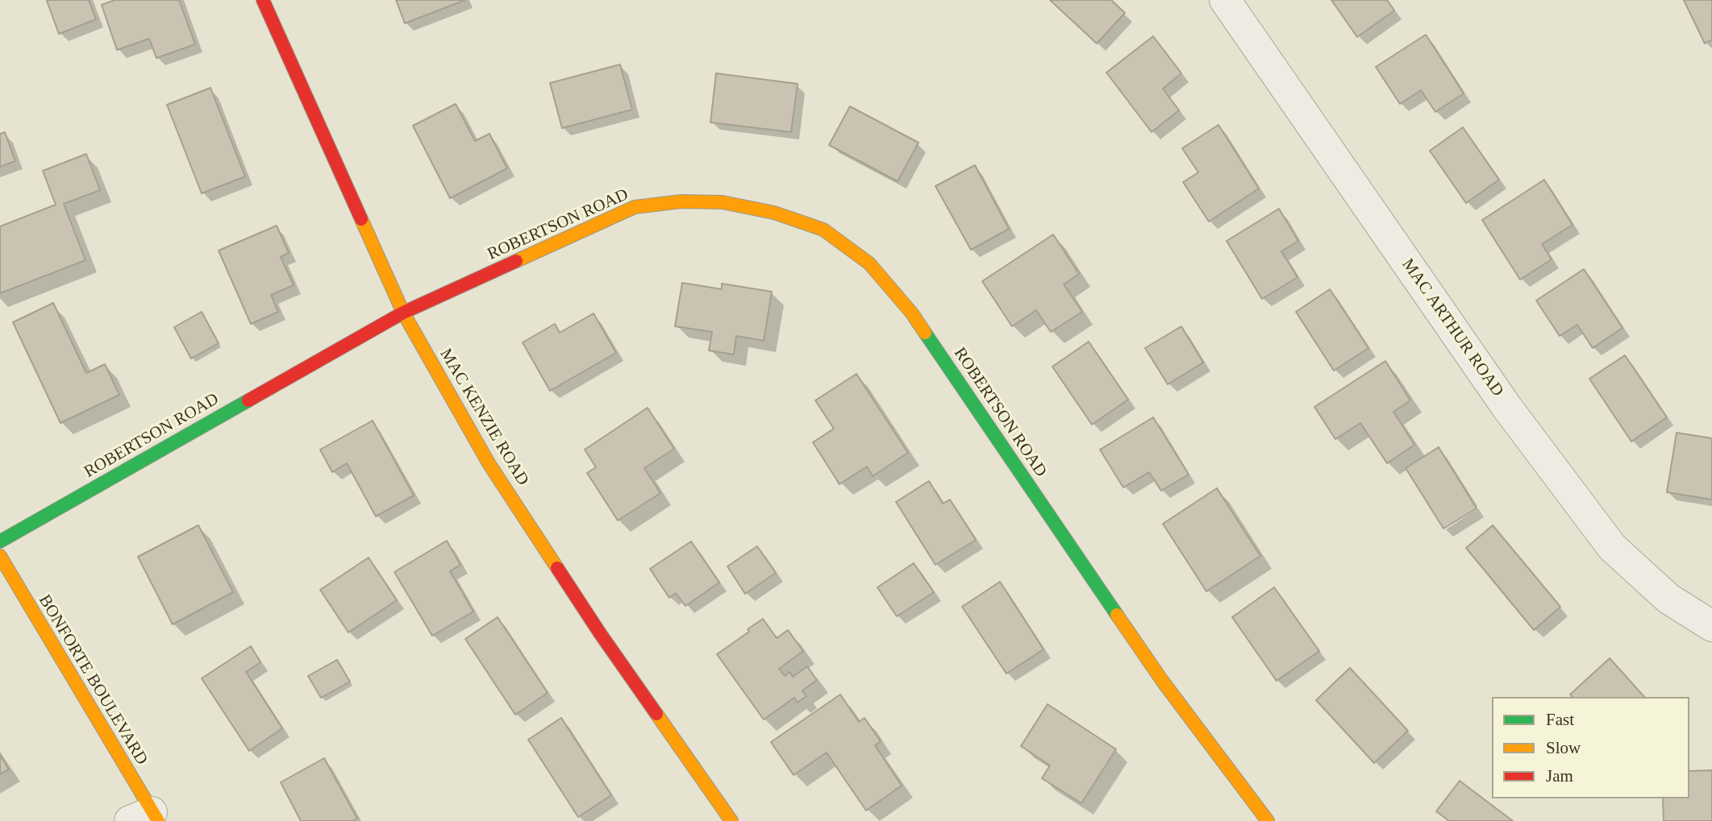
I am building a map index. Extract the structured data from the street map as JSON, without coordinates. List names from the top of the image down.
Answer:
{
  "streets": {
    "street": [
      "ROBERTSON ROAD",
      "MAC ARTHUR ROAD",
      "MAC KENZIE ROAD",
      "BONFORTE BOULEVARD"
    ]
  },
  "crossings": [
    ["ROBERTSON ROAD", "MAC KENZIE ROAD"]
  ],
  "legend": ["Fast", "Slow", "Jam"]
}
